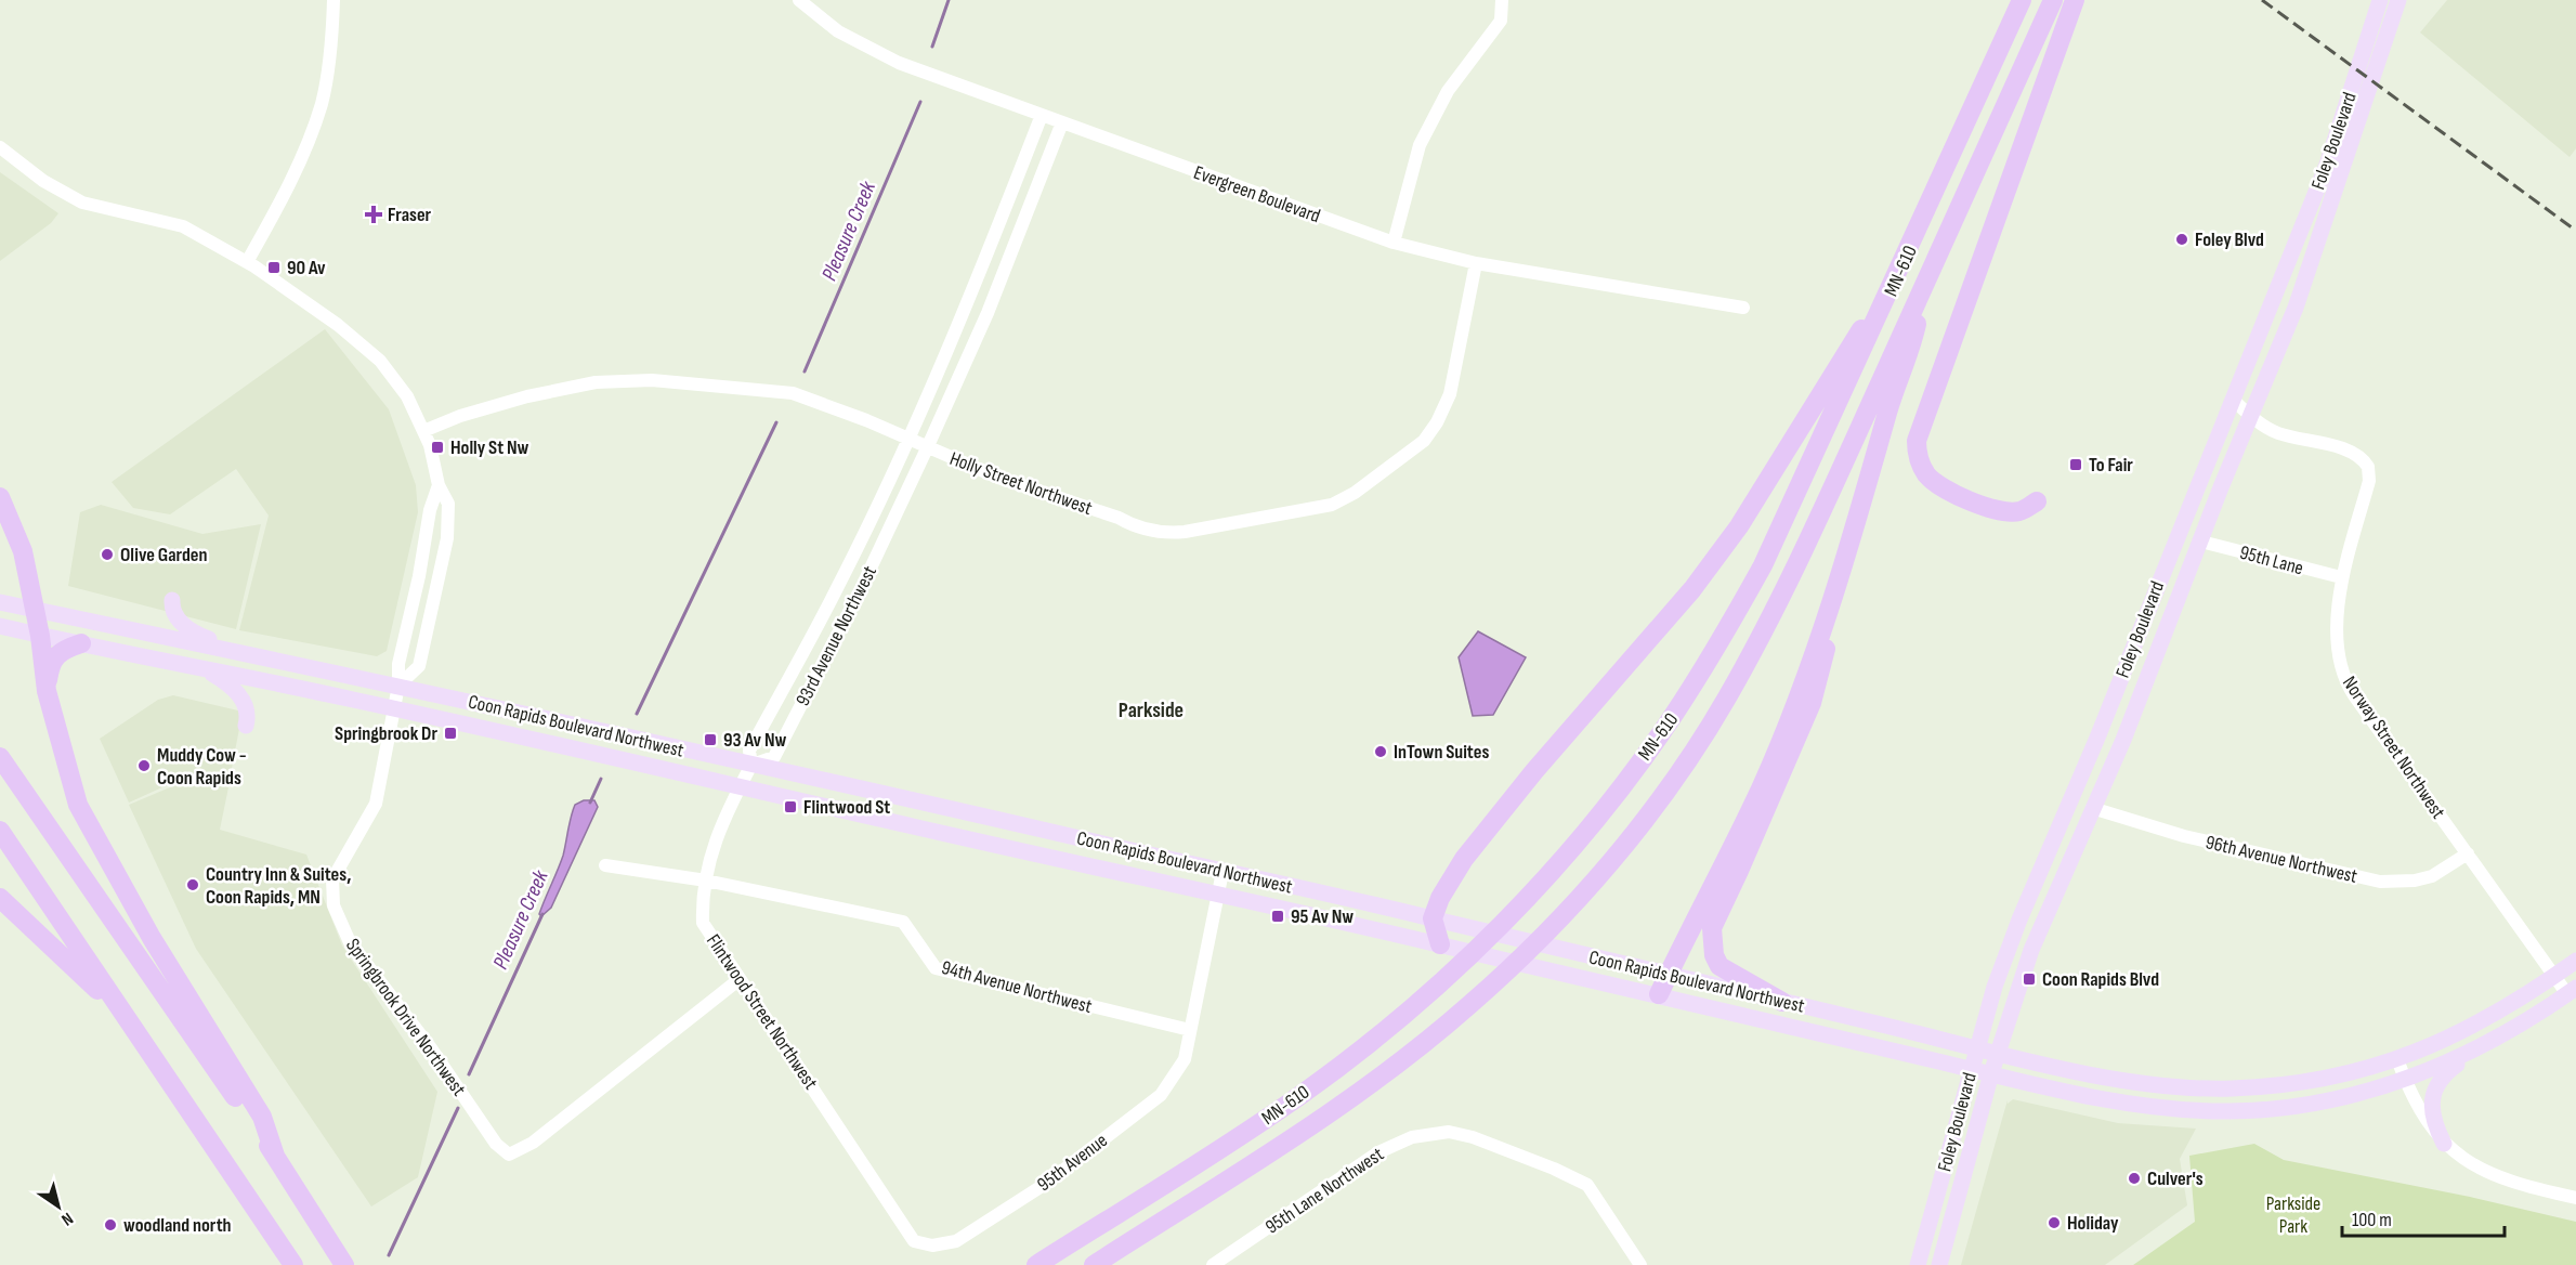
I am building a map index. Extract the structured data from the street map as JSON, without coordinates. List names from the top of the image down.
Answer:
{
  "streets": {
    "highway": ["MN-610"],
    "main road": ["Foley Boulevard", "Coon Rapids Boulevard Northwest"],
    "street": [
      "Evergreen Boulevard",
      "Holly Street Northwest",
      "95th Lane",
      "93rd Avenue Northwest",
      "Norway Street Northwest",
      "96th Avenue Northwest",
      "94th Avenue Northwest",
      "Flintwood Street Northwest",
      "Springbrook Drive Northwest",
      "95th Avenue",
      "95th Lane Northwest"
    ]
  },
  "crossings": [
    ["Foley Boulevard", "95th Lane"],
    ["Foley Boulevard", "Coon Rapids Boulevard Northwest"],
    ["Foley Boulevard", "Norway Street Northwest"],
    ["Foley Boulevard", "96th Avenue Northwest"],
    ["Evergreen Boulevard", "Holly Street Northwest"],
    ["Evergreen Boulevard", "93rd Avenue Northwest"],
    ["Holly Street Northwest", "93rd Avenue Northwest"],
    ["Holly Street Northwest", "Springbrook Drive Northwest"],
    ["95th Lane", "Norway Street Northwest"],
    ["93rd Avenue Northwest", "Coon Rapids Boulevard Northwest"],
    ["93rd Avenue Northwest", "Flintwood Street Northwest"],
    ["Coon Rapids Boulevard Northwest", "Norway Street Northwest"],
    ["Coon Rapids Boulevard Northwest", "Flintwood Street Northwest"],
    ["Coon Rapids Boulevard Northwest", "Springbrook Drive Northwest"],
    ["Norway Street Northwest", "96th Avenue Northwest"],
    ["94th Avenue Northwest", "Flintwood Street Northwest"],
    ["94th Avenue Northwest", "95th Avenue"],
    ["Flintwood Street Northwest", "Springbrook Drive Northwest"],
    ["Flintwood Street Northwest", "95th Avenue"]
  ],
  "districts": ["Parkside"],
  "water": ["Pleasure Creek"],
  "parks": ["Parkside Park"],
  "places": {
    "health": ["Fraser"],
    "other": [
      "Foley Blvd",
      "Olive Garden",
      "InTown Suites",
      "Muddy Cow - Coon Rapids",
      "Country Inn & Suites, Coon Rapids, MN",
      "Culver's",
      "Holiday",
      "woodland north"
    ],
    "transit": [
      "90 Av",
      "Holly St Nw",
      "To Fair",
      "Springbrook Dr",
      "93 Av Nw",
      "Flintwood St",
      "95 Av Nw",
      "Coon Rapids Blvd"
    ]
  },
  "scale_bar": "100 m",
  "north": "bottom right"
}
